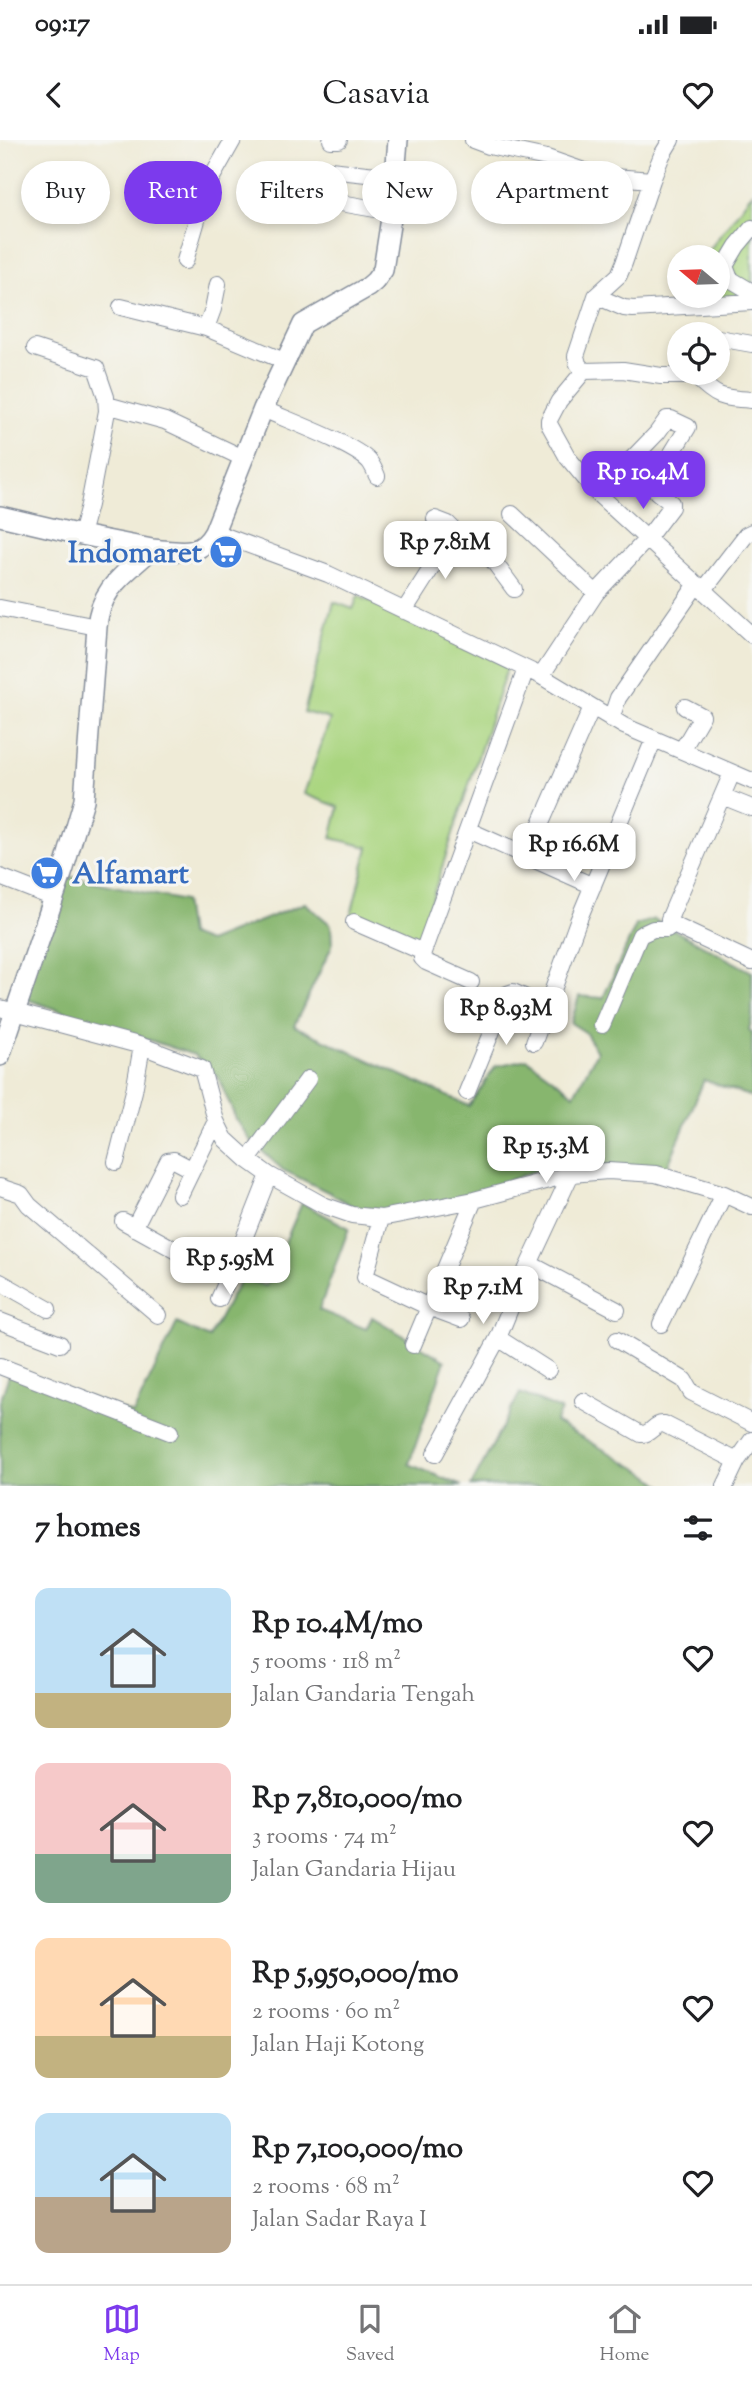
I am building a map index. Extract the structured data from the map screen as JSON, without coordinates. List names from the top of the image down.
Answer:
{
  "places": {
    "supermarket": ["Indomaret", "Alfamart"]
  },
  "north": "left",
  "page": {
    "status": "09:17",
    "header": "Casavia",
    "chip": [
      "Buy",
      "Rent",
      "Filters",
      "New",
      "Apartment"
    ],
    "price": [
      "Rp 10.4M",
      "Rp 7.81M",
      "Rp 16.6M",
      "Rp 8.93M",
      "Rp 15.3M",
      "Rp 5.95M",
      "Rp 7.1M"
    ],
    "heading": "7 homes",
    "list": [
      {
        "name": "Rp 10.4M/mo",
        "note": "5 rooms · 118 m² · Jalan Gandaria Tengah"
      },
      {
        "name": "Rp 7,810,000/mo",
        "note": "3 rooms · 74 m² · Jalan Gandaria Hijau"
      },
      {
        "name": "Rp 5,950,000/mo",
        "note": "2 rooms · 60 m² · Jalan Haji Kotong"
      },
      {
        "name": "Rp 7,100,000/mo",
        "note": "2 rooms · 68 m² · Jalan Sadar Raya I"
      }
    ],
    "tabs": ["Map", "Saved", "Home"]
  }
}
